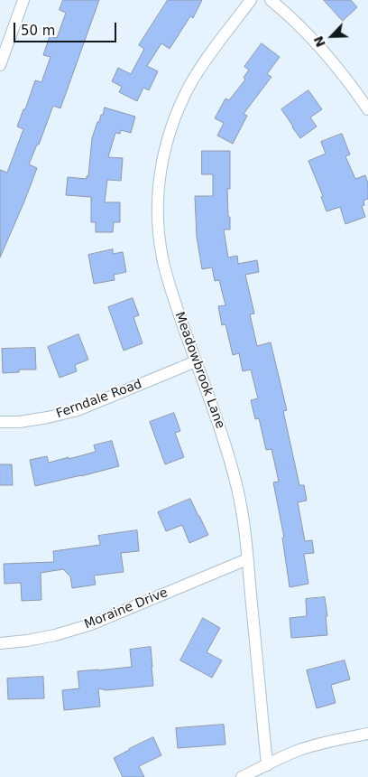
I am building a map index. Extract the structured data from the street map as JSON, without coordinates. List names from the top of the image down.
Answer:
{
  "streets": {
    "street": ["Meadowbrook Lane", "Ferndale Road", "Moraine Drive"]
  },
  "crossings": [
    ["Meadowbrook Lane", "Ferndale Road"],
    ["Meadowbrook Lane", "Moraine Drive"]
  ],
  "scale_bar": "50 m",
  "north": "bottom left"
}
